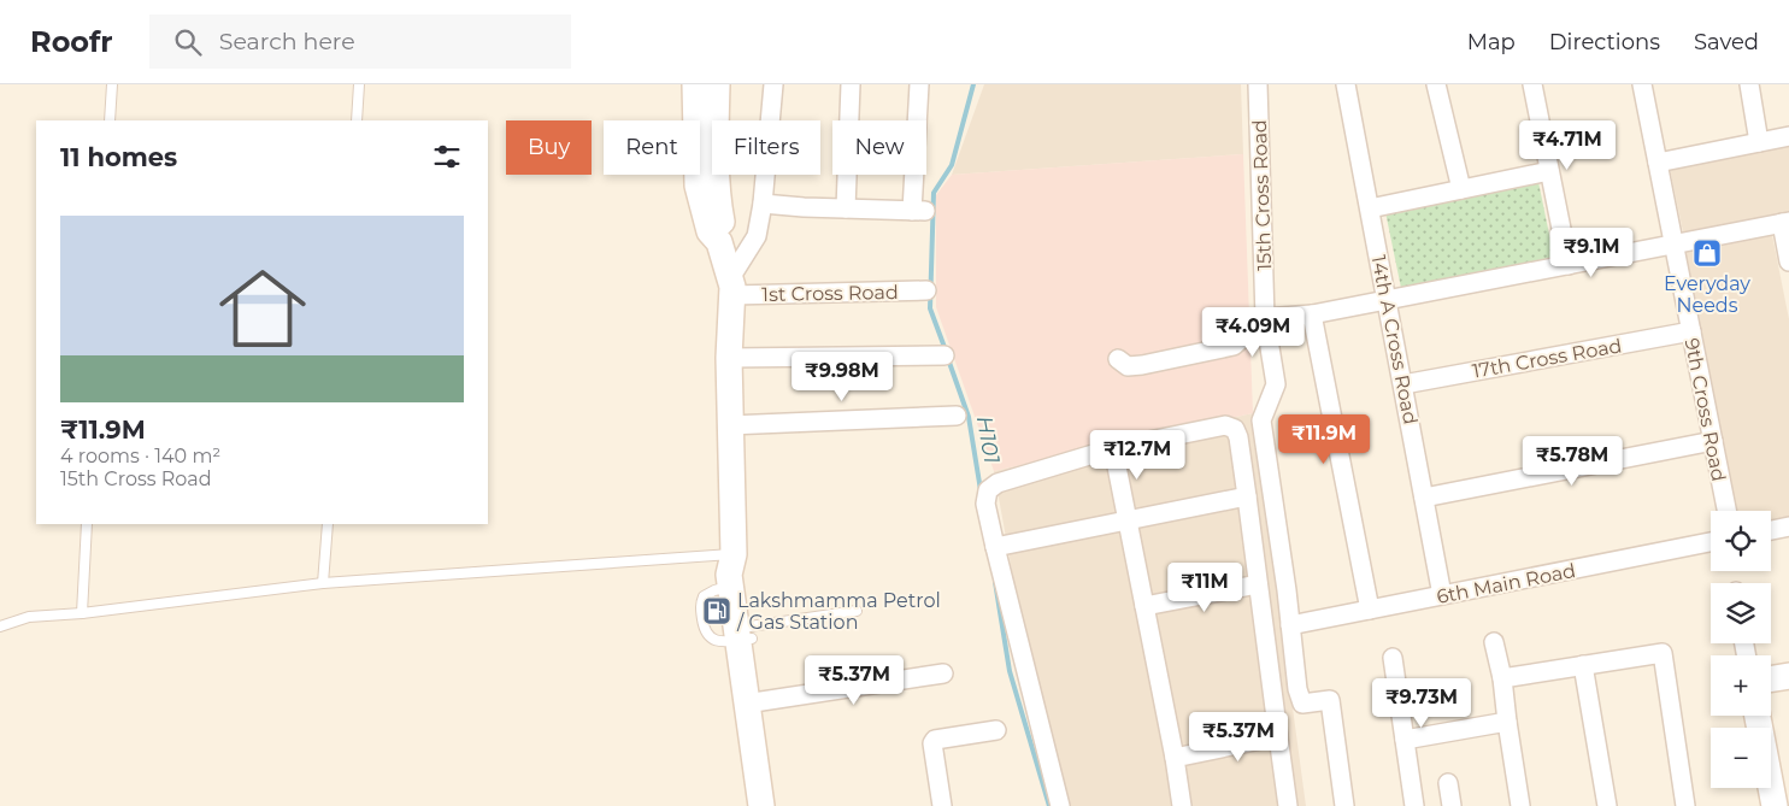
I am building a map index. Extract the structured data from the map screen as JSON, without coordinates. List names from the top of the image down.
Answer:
{
  "streets": {
    "street": [
      "15th Cross Road",
      "1st Cross Road",
      "14th A Cross Road",
      "17th Cross Road",
      "9th Cross Road",
      "6th Main Road"
    ]
  },
  "crossings": [
    ["15th Cross Road", "6th Main Road"],
    ["14th A Cross Road", "17th Cross Road"],
    ["14th A Cross Road", "6th Main Road"],
    ["17th Cross Road", "9th Cross Road"]
  ],
  "water": ["H101"],
  "places": {
    "shop": ["Everyday Needs"],
    "fuel station": ["Lakshmamma Petrol / Gas Station"]
  },
  "page": {
    "header": "Roofr",
    "search": "Search here",
    "nav": ["Map", "Directions", "Saved"],
    "price": [
      "₹4.71M",
      "₹9.1M",
      "₹4.09M",
      "₹9.98M",
      "₹11.9M",
      "₹12.7M",
      "₹5.78M",
      "₹11M",
      "₹5.37M",
      "₹9.73M",
      "₹5.37M"
    ],
    "chip": [
      "Buy",
      "Rent",
      "Filters",
      "New"
    ],
    "heading": "11 homes",
    "list": [
      {
        "name": "₹11.9M",
        "note": "4 rooms · 140 m² · 15th Cross Road"
      }
    ],
    "map_buttons": ["+", "−"]
  }
}
